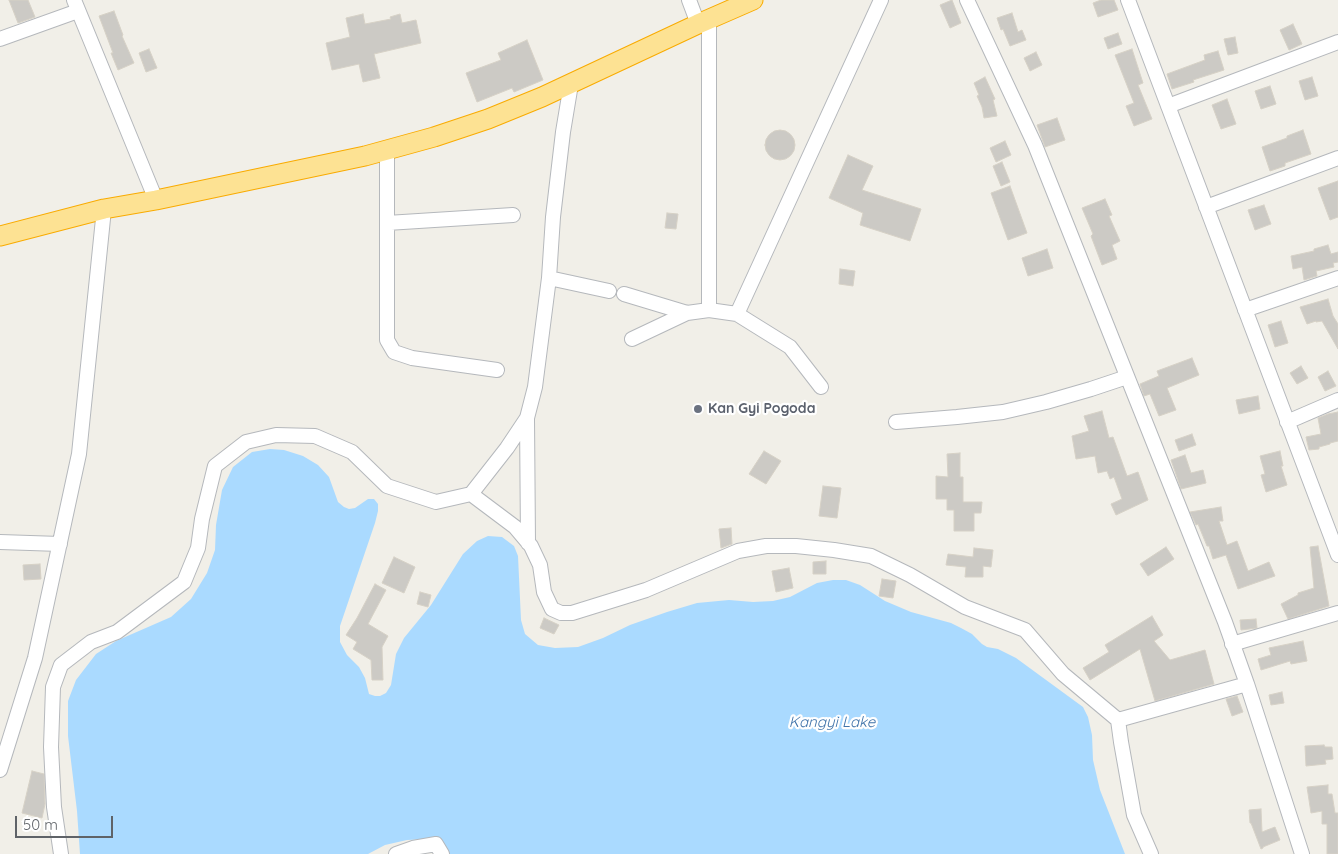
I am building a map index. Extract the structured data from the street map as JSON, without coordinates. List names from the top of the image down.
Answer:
{
  "water": ["Kangyi Lake"],
  "places": ["Kan Gyi Pogoda"],
  "scale_bar": "50 m"
}
